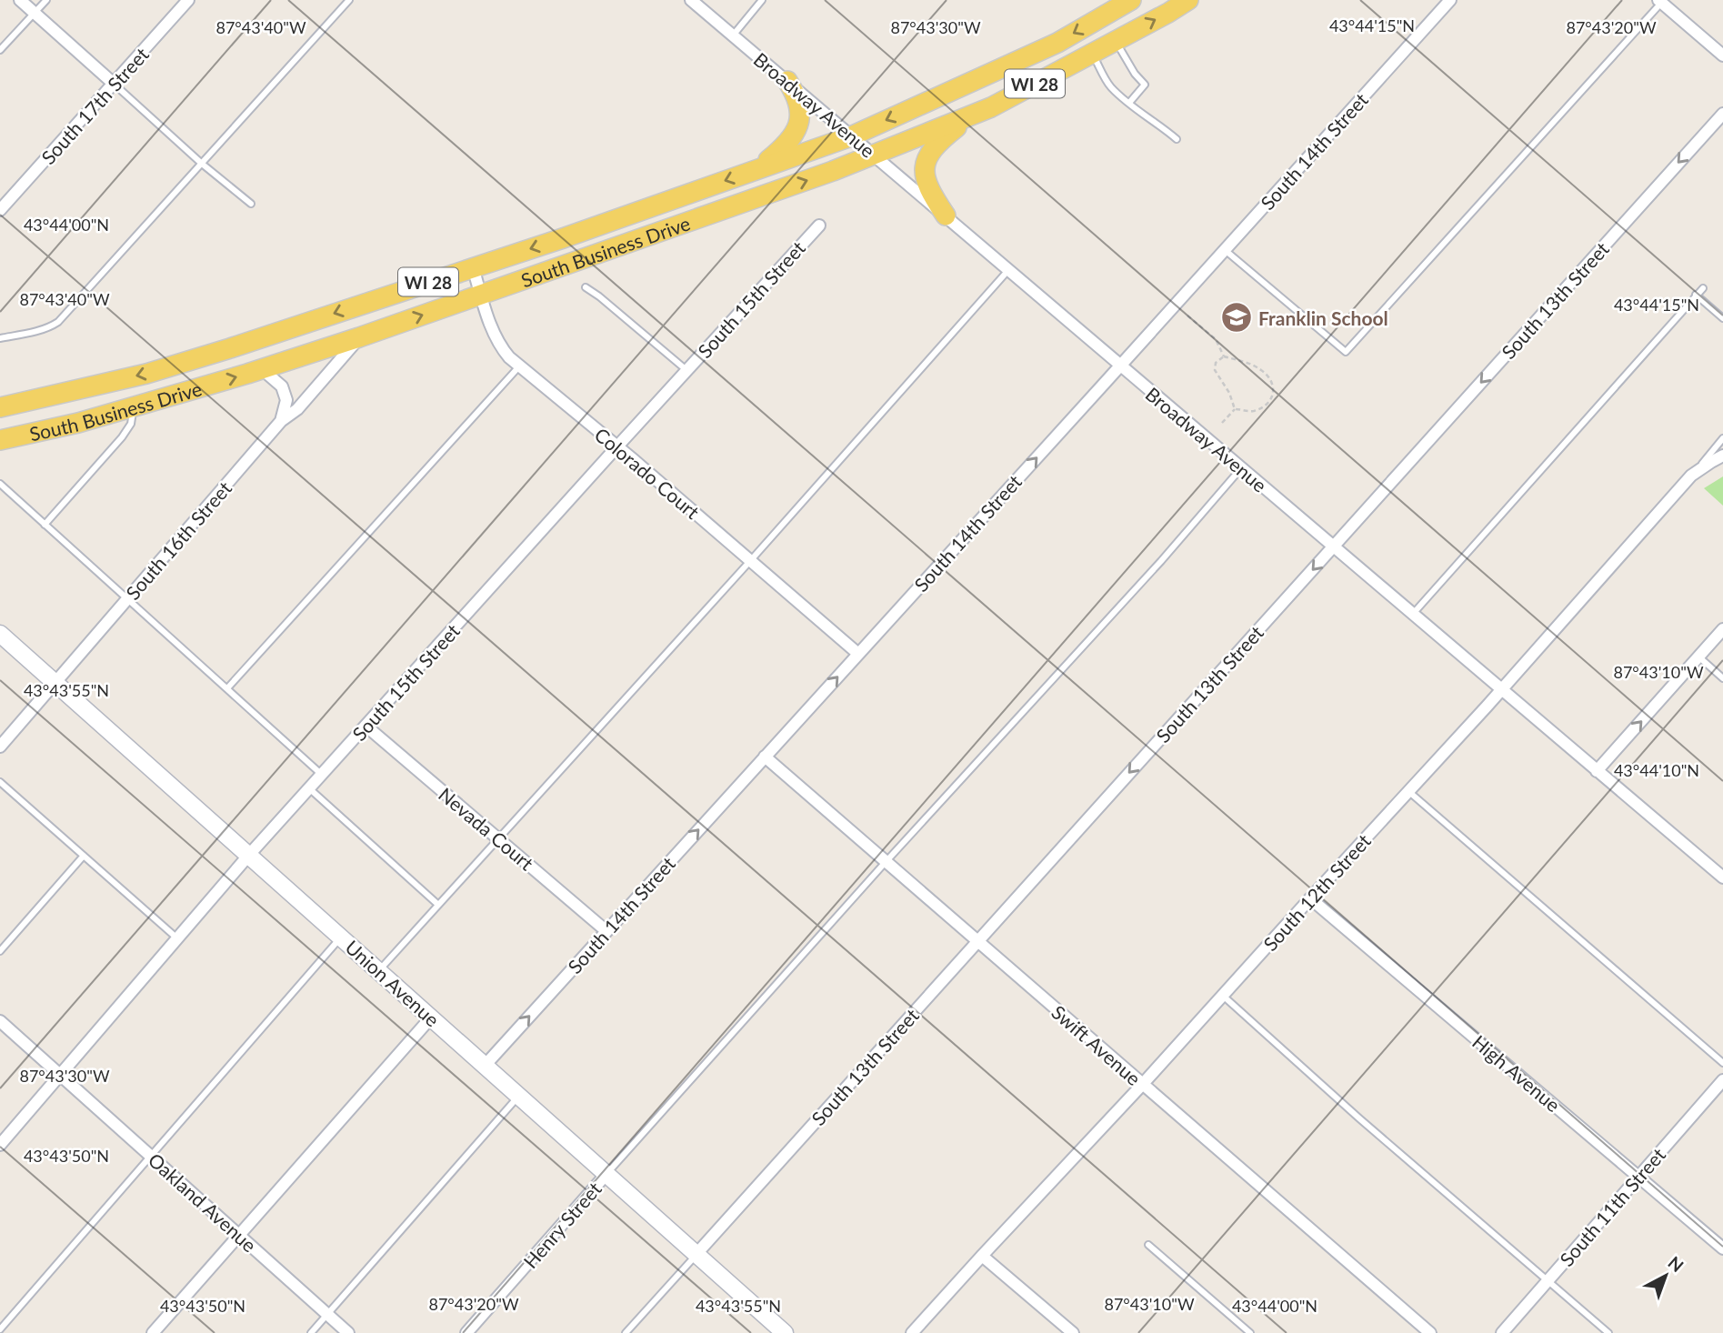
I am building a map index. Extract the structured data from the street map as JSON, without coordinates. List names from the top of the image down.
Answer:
{
  "streets": {
    "main road": ["WI 28", "South Business Drive"],
    "street": [
      "Broadway Avenue",
      "South 17th Street",
      "South 14th Street",
      "South 15th Street",
      "South 13th Street",
      "Colorado Court",
      "South 16th Street",
      "Nevada Court",
      "South 12th Street",
      "Union Avenue",
      "Swift Avenue",
      "High Avenue",
      "Oakland Avenue",
      "South 11th Street",
      "Henry Street"
    ]
  },
  "crossings": [
    ["Broadway Avenue", "South 14th Street"],
    ["Broadway Avenue", "South Business Drive"],
    ["Broadway Avenue", "South 13th Street"],
    ["Broadway Avenue", "South 12th Street"],
    ["South 14th Street", "Colorado Court"],
    ["South 14th Street", "Nevada Court"],
    ["South 14th Street", "Union Avenue"],
    ["South 14th Street", "Swift Avenue"],
    ["South Business Drive", "Colorado Court"],
    ["South Business Drive", "South 16th Street"],
    ["South 15th Street", "Colorado Court"],
    ["South 15th Street", "Nevada Court"],
    ["South 15th Street", "Union Avenue"],
    ["South 15th Street", "Oakland Avenue"],
    ["South 13th Street", "Union Avenue"],
    ["South 13th Street", "Swift Avenue"],
    ["South 16th Street", "Union Avenue"],
    ["South 12th Street", "Swift Avenue"],
    ["South 12th Street", "High Avenue"],
    ["Union Avenue", "Henry Street"],
    ["High Avenue", "South 11th Street"]
  ],
  "one_way": ["South 14th Street", "South 13th Street"],
  "places": {
    "school or university": ["Franklin School"]
  },
  "north": "top right",
  "coordinates": [
    "43°44'15\"N",
    "87°43'40\"W",
    "87°43'30\"W",
    "87°43'20\"W",
    "43°44'00\"N",
    "87°43'10\"W",
    "43°43'55\"N",
    "43°44'10\"N",
    "43°43'50\"N"
  ]
}
